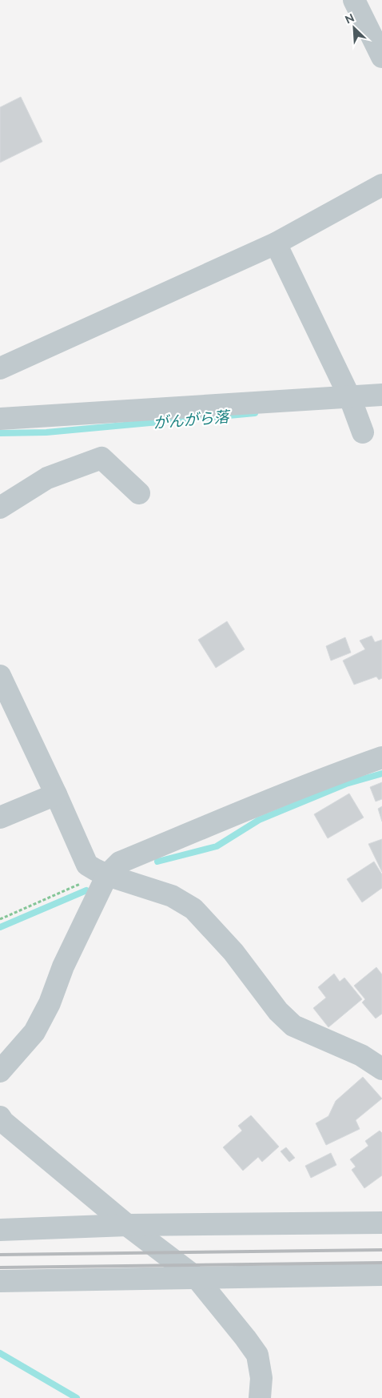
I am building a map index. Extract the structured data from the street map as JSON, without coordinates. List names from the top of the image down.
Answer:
{
  "water": ["がんがら落"],
  "north": "top left"
}
